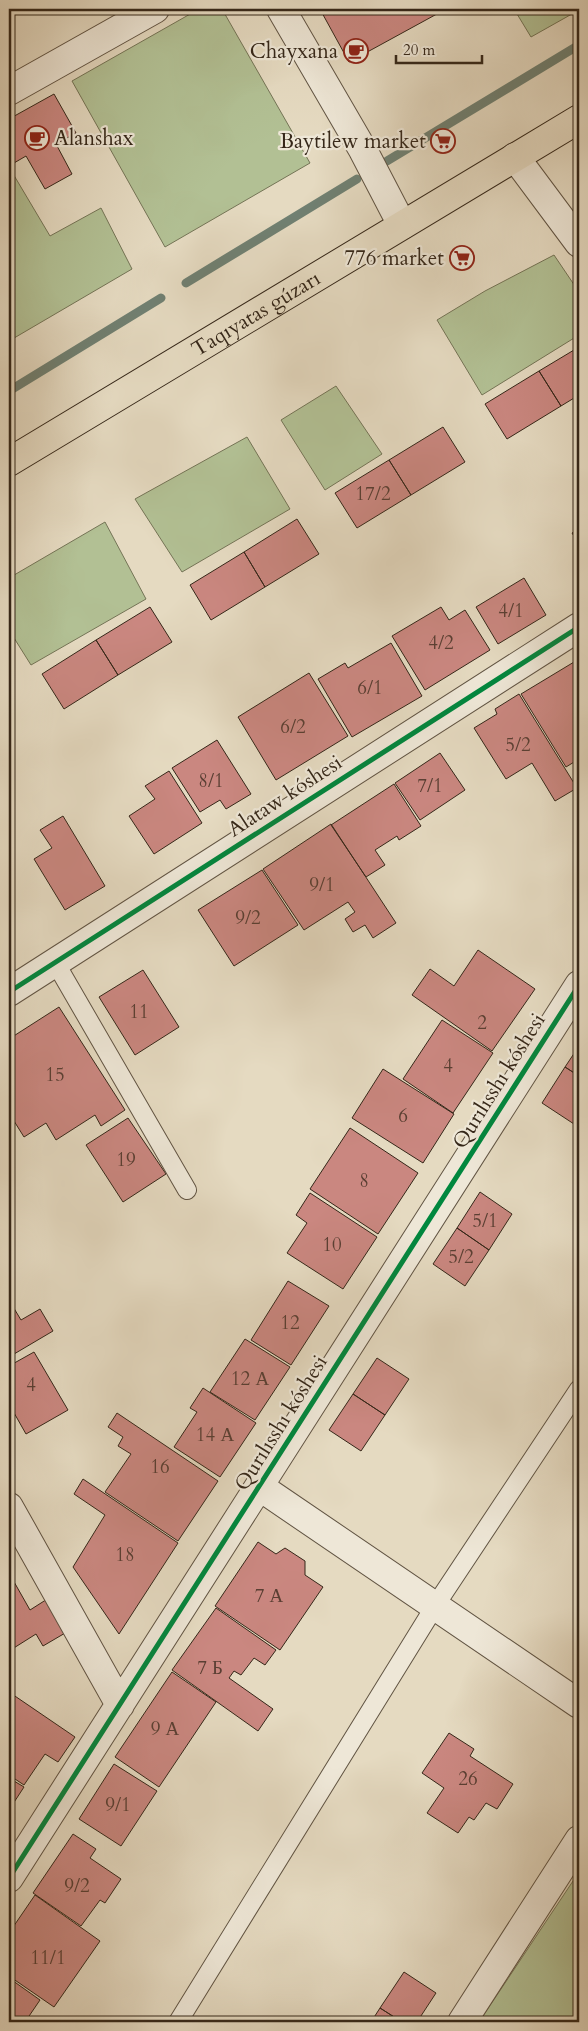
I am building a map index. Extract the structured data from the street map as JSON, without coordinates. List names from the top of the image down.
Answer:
{
  "streets": {
    "highway": ["Taqıyatas gúzarı"],
    "street": ["Alataw kóshesi", "Qurılısshı kóshesi"]
  },
  "places": {
    "cafe": ["Chayxana", "Alanshax"],
    "supermarket": ["Baytilew market", "776 market"]
  },
  "house_numbers": [
    "17/2",
    "4/1",
    "4/2",
    "6/1",
    "6/2",
    "5/2",
    "8/1",
    "7/1",
    "9/1",
    "9/2",
    "11",
    "2",
    "4",
    "15",
    "6",
    "19",
    "8",
    "5/1",
    "10",
    "5/2",
    "12",
    "12 А",
    "4",
    "14 А",
    "16",
    "18",
    "7 А",
    "7 Б",
    "9 А",
    "26",
    "9/1",
    "9/2",
    "11/1"
  ],
  "scale_bar": "20 m"
}
